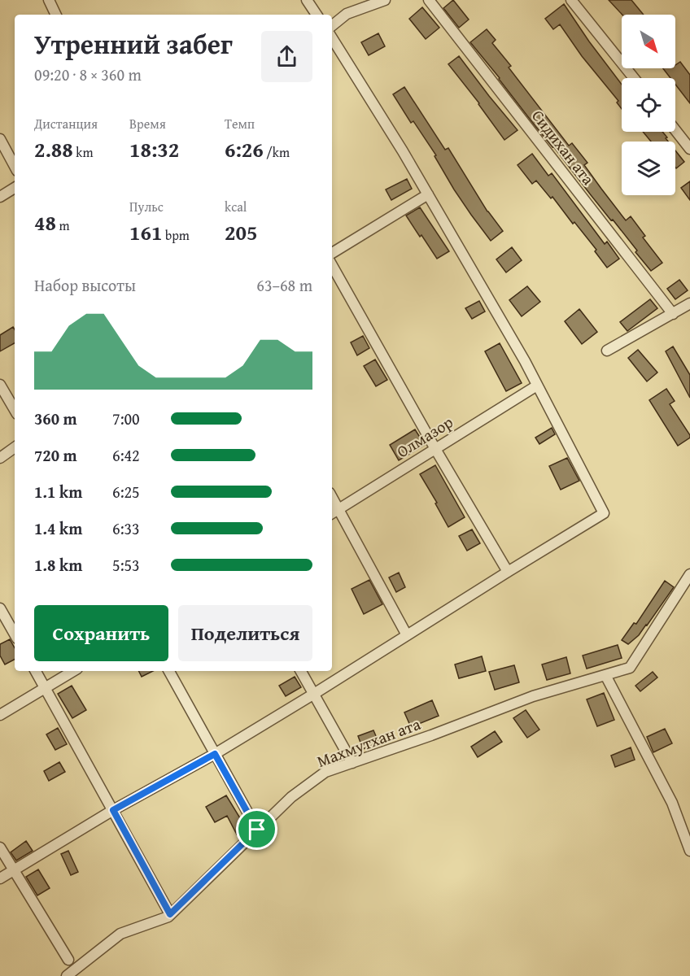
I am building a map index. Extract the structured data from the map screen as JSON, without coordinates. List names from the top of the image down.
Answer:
{
  "streets": {
    "street": ["Сидихан ата", "Олмазор", "Махмутхан ата"]
  },
  "north": "bottom right",
  "page": {
    "heading": ["Утренний забег", "09:20 · 8 × 360 m"],
    "stats": [
      ["Дистанция", "2.88 km"],
      ["Время", "18:32"],
      ["Темп", "6:26 /km"],
      ["48 m"],
      ["Пульс", "161 bpm"],
      ["kcal", "205"]
    ],
    "chart": ["Набор высоты", "63–68 m"],
    "list": [
      {
        "name": "360 m",
        "note": "7:00"
      },
      {
        "name": "720 m",
        "note": "6:42"
      },
      {
        "name": "1.1 km",
        "note": "6:25"
      },
      {
        "name": "1.4 km",
        "note": "6:33"
      },
      {
        "name": "1.8 km",
        "note": "5:53"
      }
    ],
    "buttons": ["Сохранить", "Поделиться"]
  }
}
